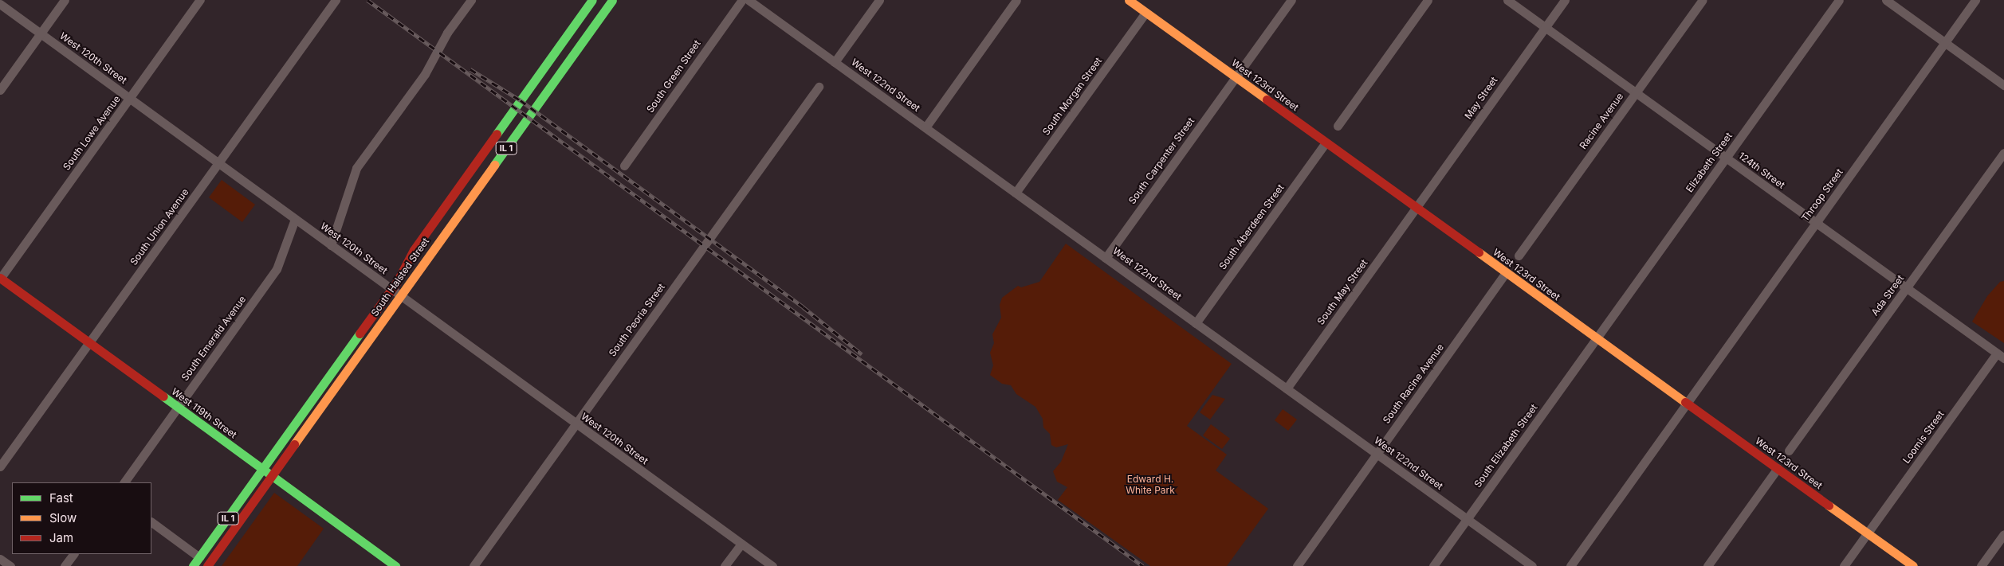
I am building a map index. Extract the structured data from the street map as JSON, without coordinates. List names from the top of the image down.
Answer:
{
  "streets": {
    "street": [
      "West 120th Street",
      "South Green Street",
      "West 122nd Street",
      "West 123rd Street",
      "South Morgan Street",
      "May Street",
      "Racine Avenue",
      "South Lowe Avenue",
      "IL 1",
      "South Carpenter Street",
      "Elizabeth Street",
      "124th Street",
      "Throop Street",
      "South Union Avenue",
      "South Aberdeen Street",
      "South Halsted Street",
      "South May Street",
      "Ada Street",
      "South Peoria Street",
      "South Emerald Avenue",
      "South Racine Avenue",
      "West 119th Street",
      "Loomis Street",
      "South Elizabeth Street"
    ]
  },
  "crossings": [
    ["West 120th Street", "South Lowe Avenue"],
    ["West 120th Street", "South Union Avenue"],
    ["West 120th Street", "South Halsted Street"],
    ["West 120th Street", "South Peoria Street"],
    ["West 120th Street", "South Emerald Avenue"],
    ["West 122nd Street", "South Morgan Street"],
    ["West 122nd Street", "South Carpenter Street"],
    ["West 122nd Street", "South Aberdeen Street"],
    ["West 122nd Street", "South May Street"],
    ["West 122nd Street", "South Racine Avenue"],
    ["West 122nd Street", "South Elizabeth Street"],
    ["West 123rd Street", "South Morgan Street"],
    ["West 123rd Street", "May Street"],
    ["West 123rd Street", "South Carpenter Street"],
    ["West 123rd Street", "Elizabeth Street"],
    ["West 123rd Street", "Throop Street"],
    ["West 123rd Street", "South Aberdeen Street"],
    ["West 123rd Street", "South May Street"],
    ["West 123rd Street", "South Racine Avenue"],
    ["West 123rd Street", "Loomis Street"],
    ["West 123rd Street", "South Elizabeth Street"],
    ["May Street", "124th Street"],
    ["May Street", "South May Street"],
    ["Racine Avenue", "124th Street"],
    ["South Lowe Avenue", "West 119th Street"],
    ["Elizabeth Street", "124th Street"],
    ["Elizabeth Street", "South Elizabeth Street"],
    ["124th Street", "Throop Street"],
    ["124th Street", "Ada Street"],
    ["124th Street", "Loomis Street"],
    ["South Union Avenue", "West 119th Street"],
    ["South Halsted Street", "West 119th Street"],
    ["South Emerald Avenue", "West 119th Street"]
  ],
  "parks": ["Edward H. White Park"],
  "legend": ["Fast", "Slow", "Jam"]
}
